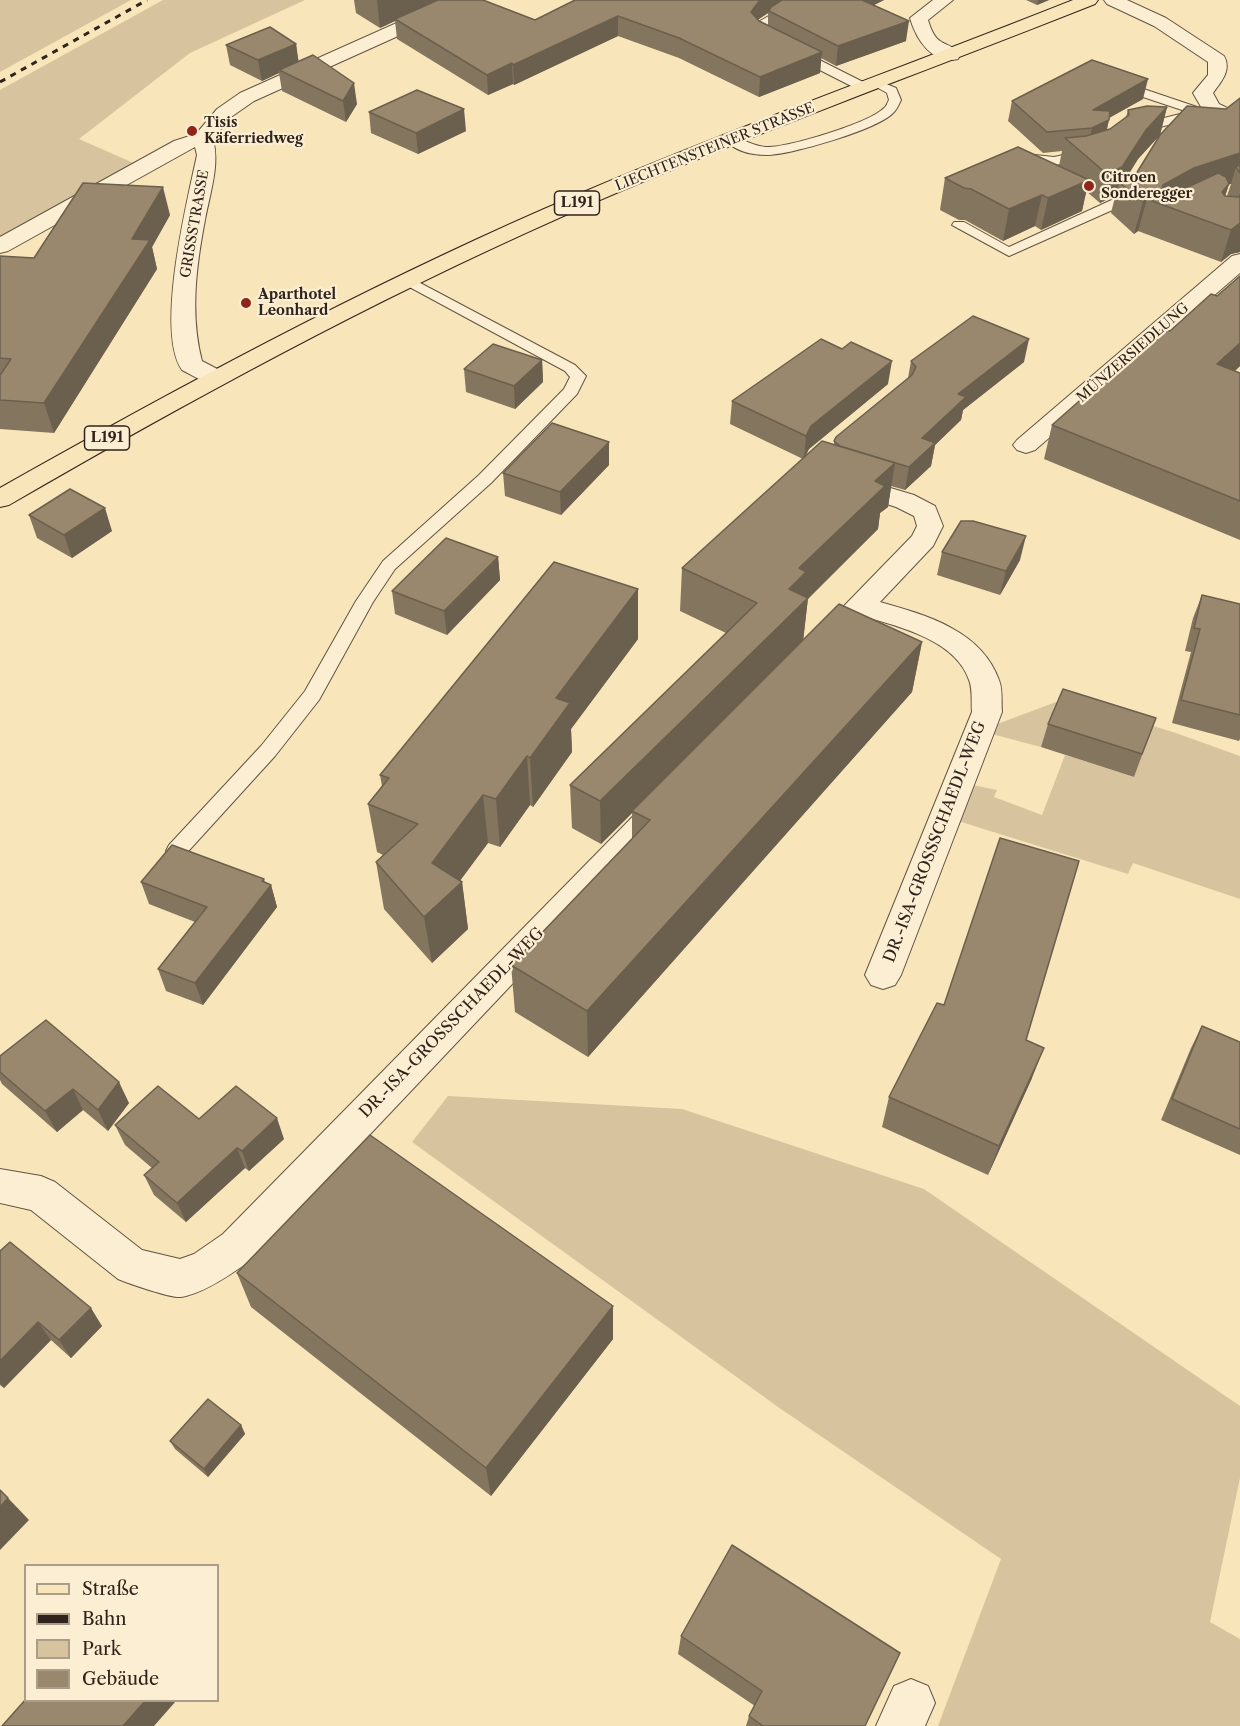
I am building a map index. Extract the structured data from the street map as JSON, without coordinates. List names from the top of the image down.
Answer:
{
  "streets": {
    "main road": ["LIECHTENSTEINER STRASSE", "L191"],
    "street": ["GRISSSTRASSE", "MÜNZERSIEDLUNG", "DR.-ISA-GROSSSCHAEDL-WEG"]
  },
  "crossings": [
    ["LIECHTENSTEINER STRASSE", "GRISSSTRASSE"]
  ],
  "places": ["Tisis Käferriedweg", "Citroen Sonderegger", "Aparthotel Leonhard"],
  "legend": [
    "Straße",
    "Bahn",
    "Park",
    "Gebäude"
  ]
}
